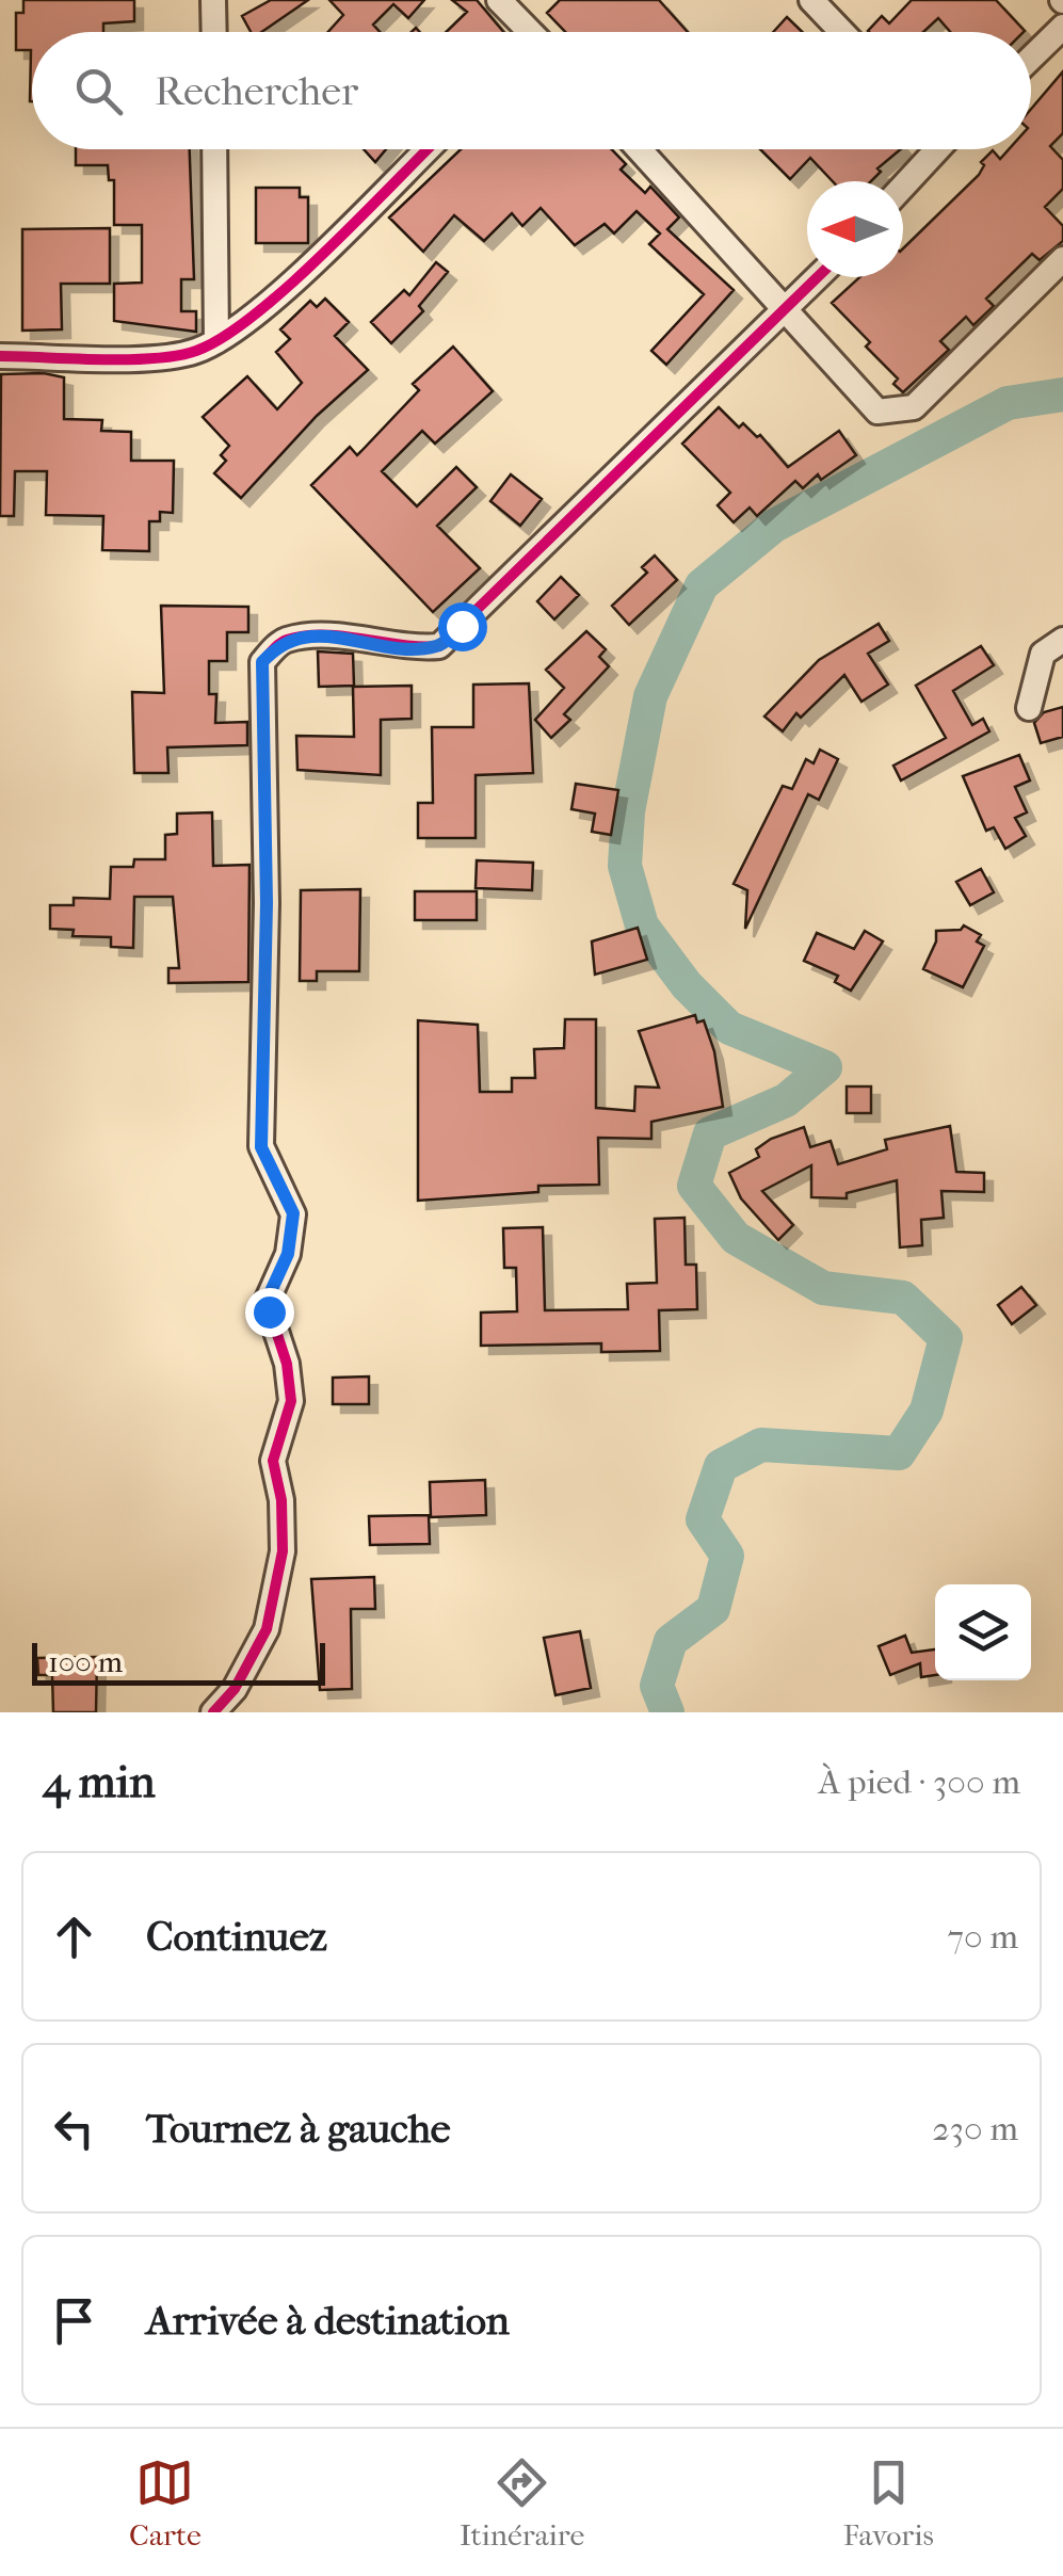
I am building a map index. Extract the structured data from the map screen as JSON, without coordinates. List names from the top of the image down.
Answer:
{
  "scale_bar": "100 m",
  "north": "left",
  "page": {
    "search": "Rechercher",
    "scale": "100 m",
    "heading": ["4 min", "À pied · 300 m"],
    "list": [
      ["Continuez", "70 m"],
      ["Tournez à gauche", "230 m"],
      "Arrivée à destination"
    ],
    "nav": ["Carte", "Itinéraire", "Favoris"]
  }
}
